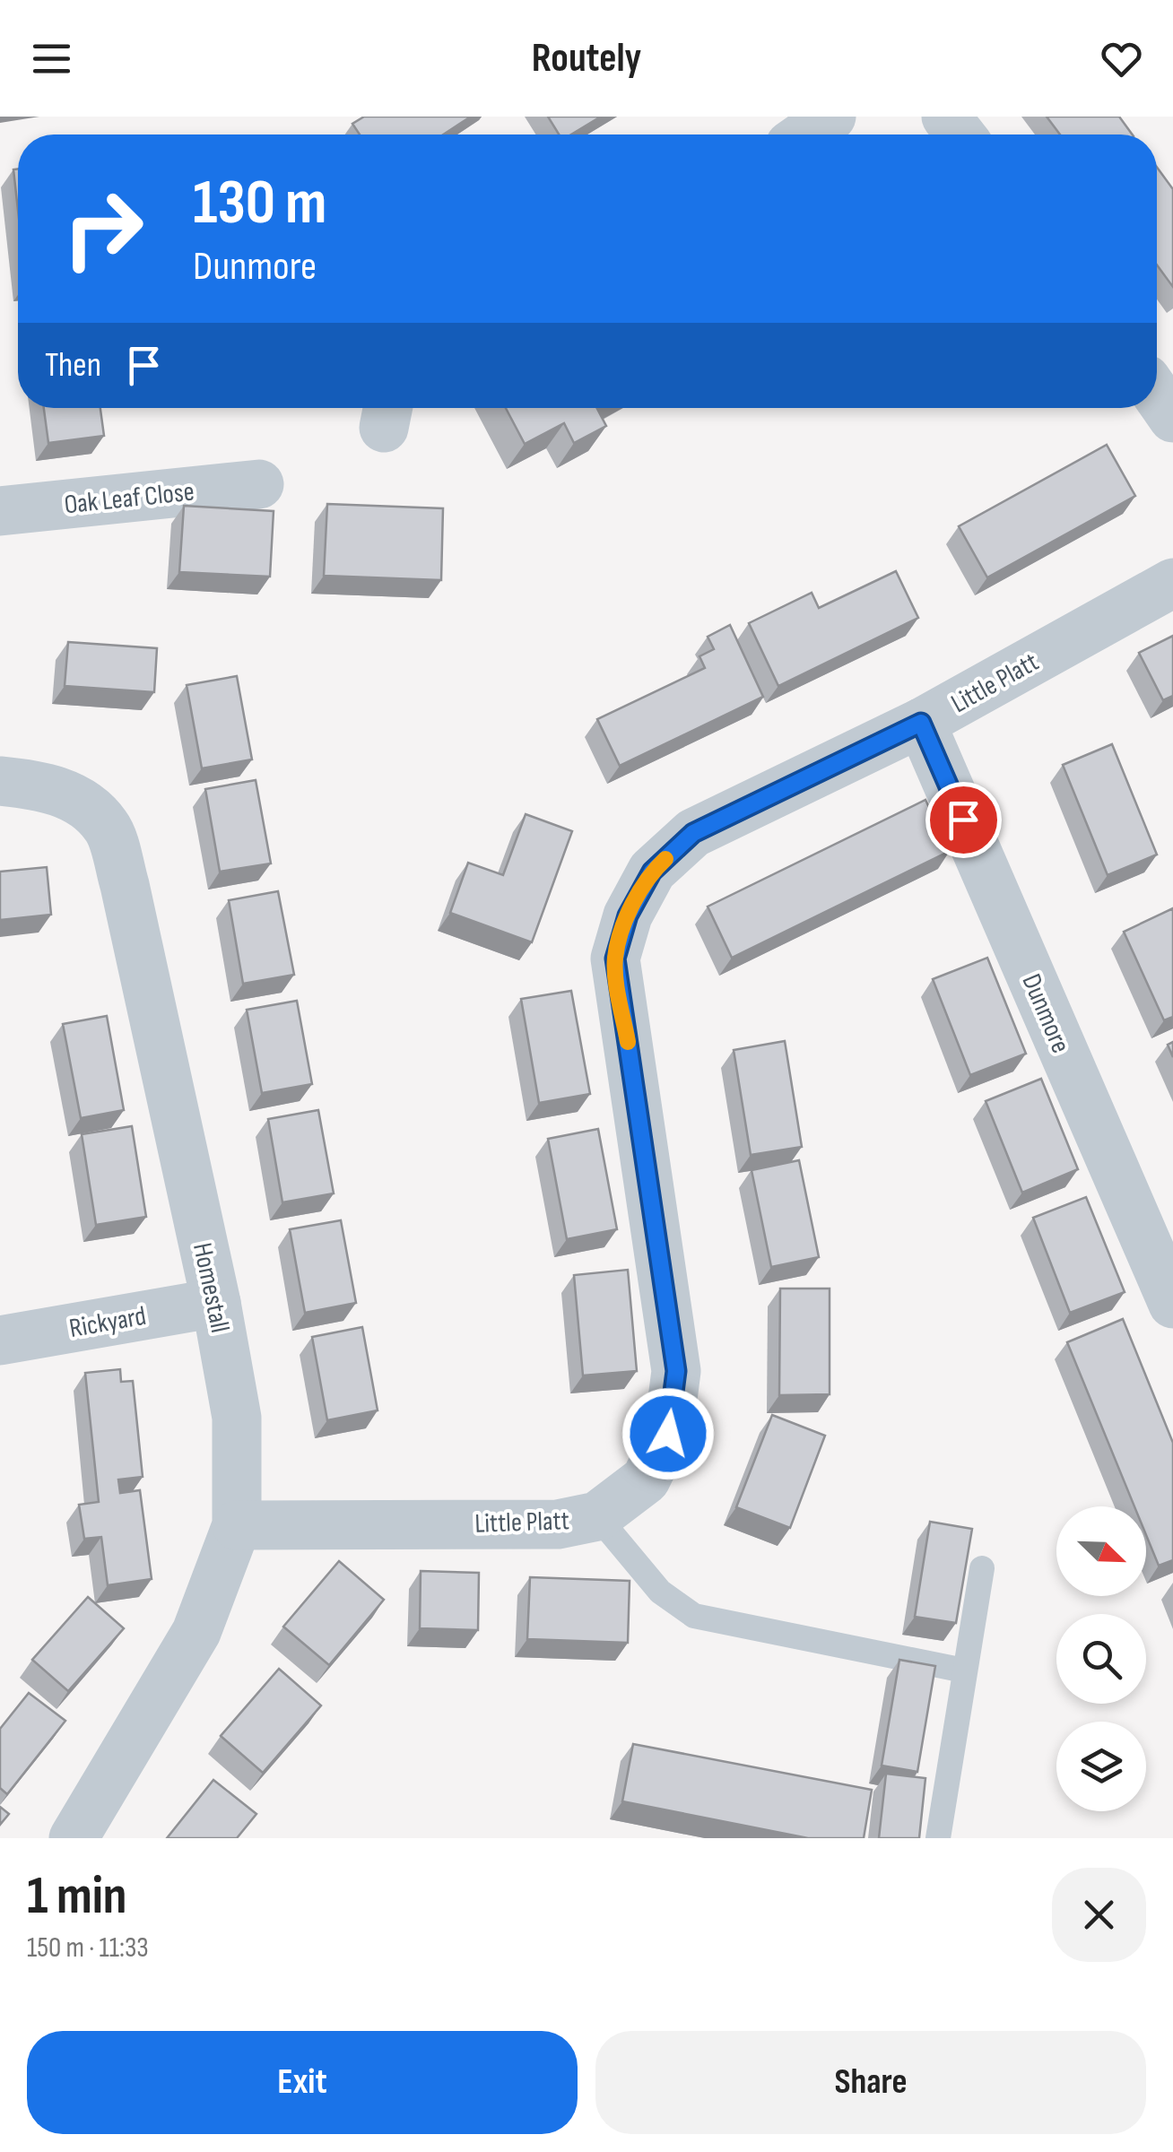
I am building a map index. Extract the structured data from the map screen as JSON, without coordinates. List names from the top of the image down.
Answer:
{
  "streets": {
    "street": [
      "Oak Leaf Close",
      "Little Platt",
      "Dunmore",
      "Homestall",
      "Rickyard"
    ]
  },
  "crossings": [
    ["Little Platt", "Dunmore"],
    ["Little Platt", "Homestall"],
    ["Homestall", "Rickyard"]
  ],
  "north": "bottom right",
  "page": {
    "header": "Routely",
    "turn": ["130 m", "Dunmore"],
    "then": "Then",
    "heading": ["1 min", "150 m · 11:33"],
    "buttons": ["Exit", "Share"]
  }
}
